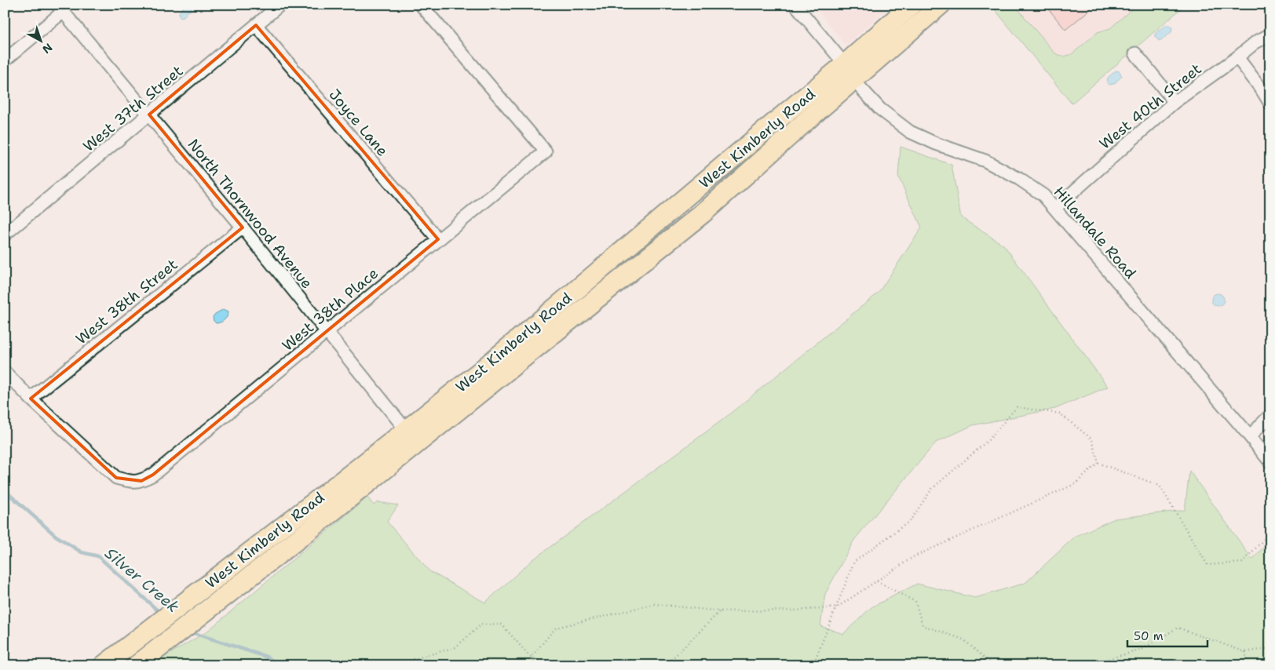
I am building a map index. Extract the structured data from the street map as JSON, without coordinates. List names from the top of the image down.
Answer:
{
  "streets": {
    "main road": ["West Kimberly Road"],
    "street": [
      "West 40th Street",
      "West 37th Street",
      "Joyce Lane",
      "North Thornwood Avenue",
      "Hillandale Road",
      "West 38th Street",
      "West 38th Place"
    ]
  },
  "crossings": [
    ["West 40th Street", "Hillandale Road"],
    ["West 37th Street", "Joyce Lane"],
    ["West 37th Street", "North Thornwood Avenue"],
    ["Joyce Lane", "West 38th Place"],
    ["West Kimberly Road", "North Thornwood Avenue"],
    ["West Kimberly Road", "Hillandale Road"],
    ["North Thornwood Avenue", "West 38th Street"],
    ["North Thornwood Avenue", "West 38th Place"],
    ["West 38th Street", "West 38th Place"]
  ],
  "water": ["Silver Creek"],
  "scale_bar": "50 m",
  "north": "bottom right"
}
